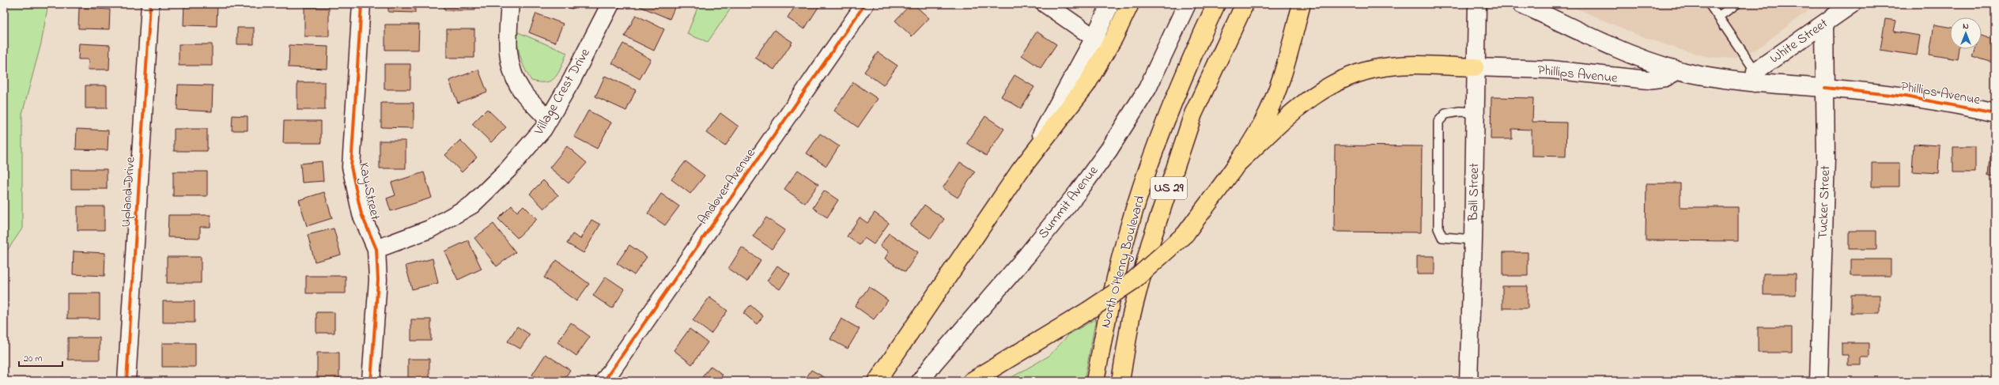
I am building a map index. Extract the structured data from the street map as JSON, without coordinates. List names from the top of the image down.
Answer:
{
  "streets": {
    "main road": ["US 29", "North O'Henry Boulevard"],
    "street": [
      "White Street",
      "Phillips Avenue",
      "Village Crest Drive",
      "Andover Avenue",
      "Kay Street",
      "Upland Drive",
      "Ball Street",
      "Summit Avenue",
      "Tucker Street"
    ]
  },
  "crossings": [
    ["White Street", "Phillips Avenue"],
    ["White Street", "Tucker Street"],
    ["Phillips Avenue", "Ball Street"],
    ["Phillips Avenue", "Tucker Street"],
    ["Village Crest Drive", "Kay Street"]
  ],
  "scale_bar": "20 m",
  "north": "top"
}
